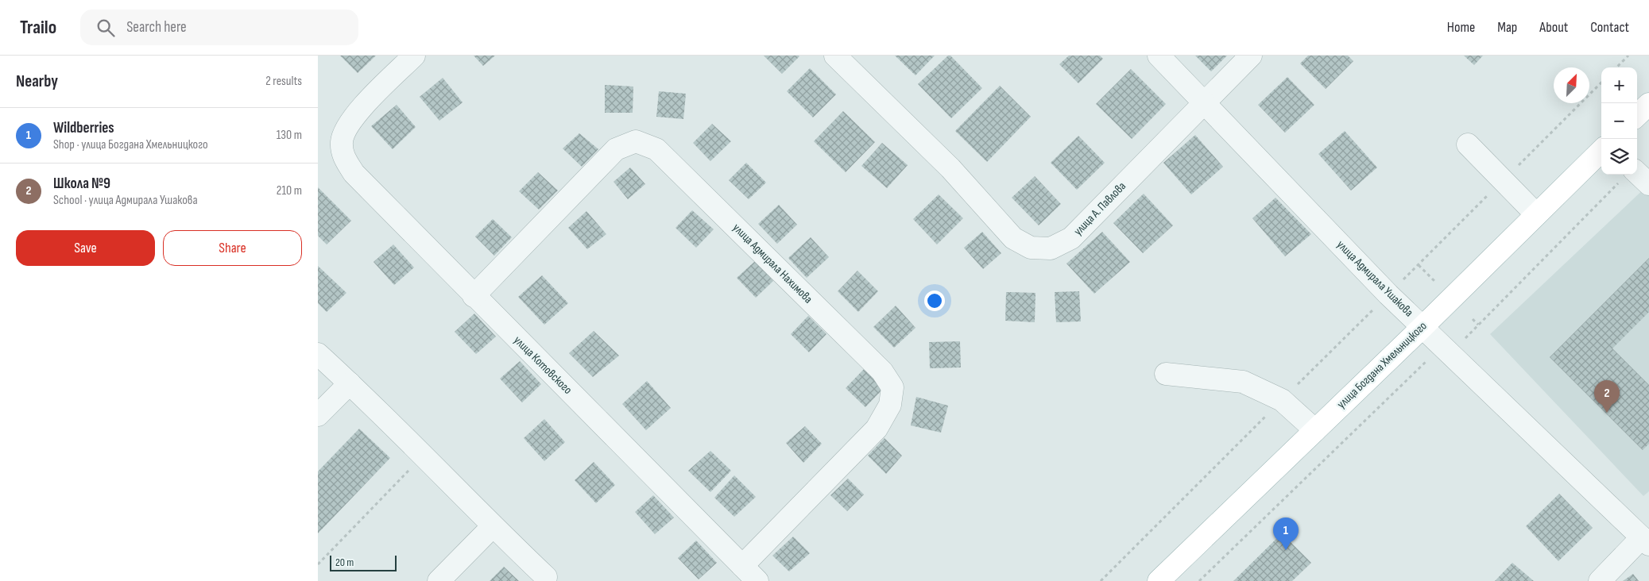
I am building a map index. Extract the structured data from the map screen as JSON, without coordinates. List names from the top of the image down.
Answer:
{
  "streets": {
    "main road": ["улица Богдана Хмельницкого"],
    "street": [
      "улица А. Павлова",
      "улица Адмирала Нахимова",
      "улица Адмирала Ушакова",
      "улица Котовского"
    ]
  },
  "crossings": [
    ["улица А. Павлова", "улица Адмирала Ушакова"],
    ["улица Адмирала Нахимова", "улица Котовского"],
    ["улица Адмирала Ушакова", "улица Богдана Хмельницкого"]
  ],
  "scale_bar": "20 m",
  "north": "top right",
  "page": {
    "header": "Trailo",
    "search": "Search here",
    "nav": [
      "Home",
      "Map",
      "About",
      "Contact"
    ],
    "heading": ["Nearby", "2 results"],
    "map_buttons": ["+", "−"],
    "list": [
      {
        "mark": "1",
        "name": "Wildberries",
        "note": "Shop · улица Богдана Хмельницкого",
        "value": "130 m"
      },
      {
        "mark": "2",
        "name": "Школа №9",
        "note": "School · улица Адмирала Ушакова",
        "value": "210 m"
      }
    ],
    "buttons": ["Save", "Share"],
    "pins": ["2", "1"],
    "scale": "20 m"
  }
}
